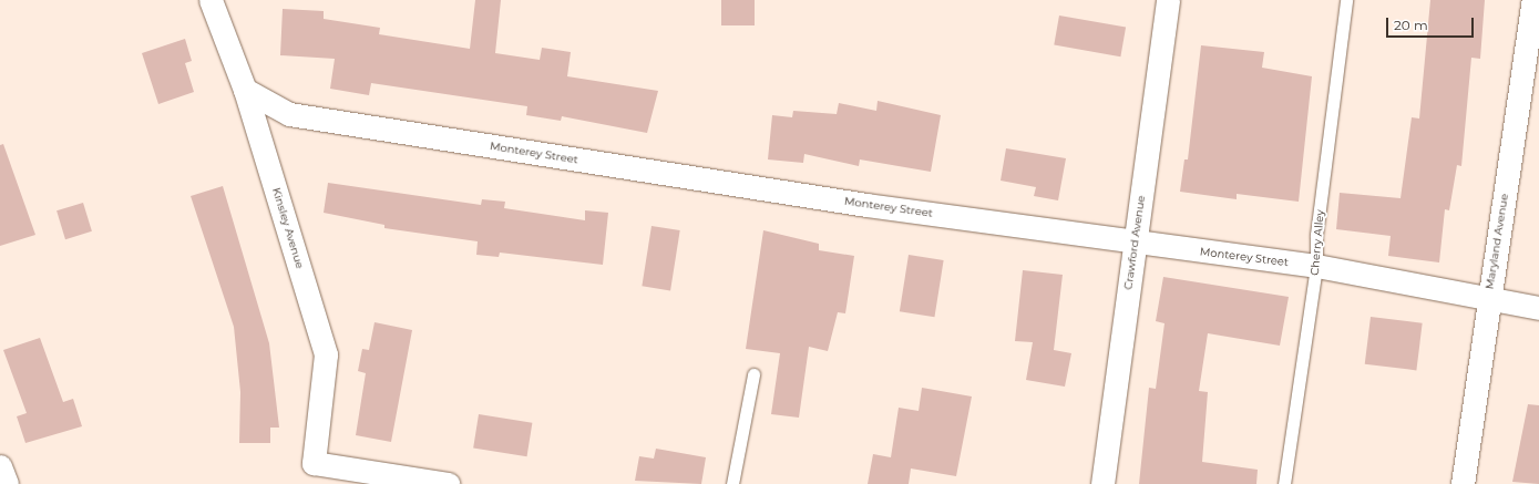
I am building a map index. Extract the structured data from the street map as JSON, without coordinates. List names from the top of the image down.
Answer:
{
  "streets": {
    "street": [
      "Monterey Street",
      "Kinsley Avenue",
      "Maryland Avenue",
      "Crawford Avenue"
    ],
    "lane": ["Cherry Alley"]
  },
  "crossings": [
    ["Monterey Street", "Kinsley Avenue"],
    ["Monterey Street", "Maryland Avenue"],
    ["Monterey Street", "Crawford Avenue"],
    ["Monterey Street", "Cherry Alley"]
  ],
  "scale_bar": "20 m"
}
